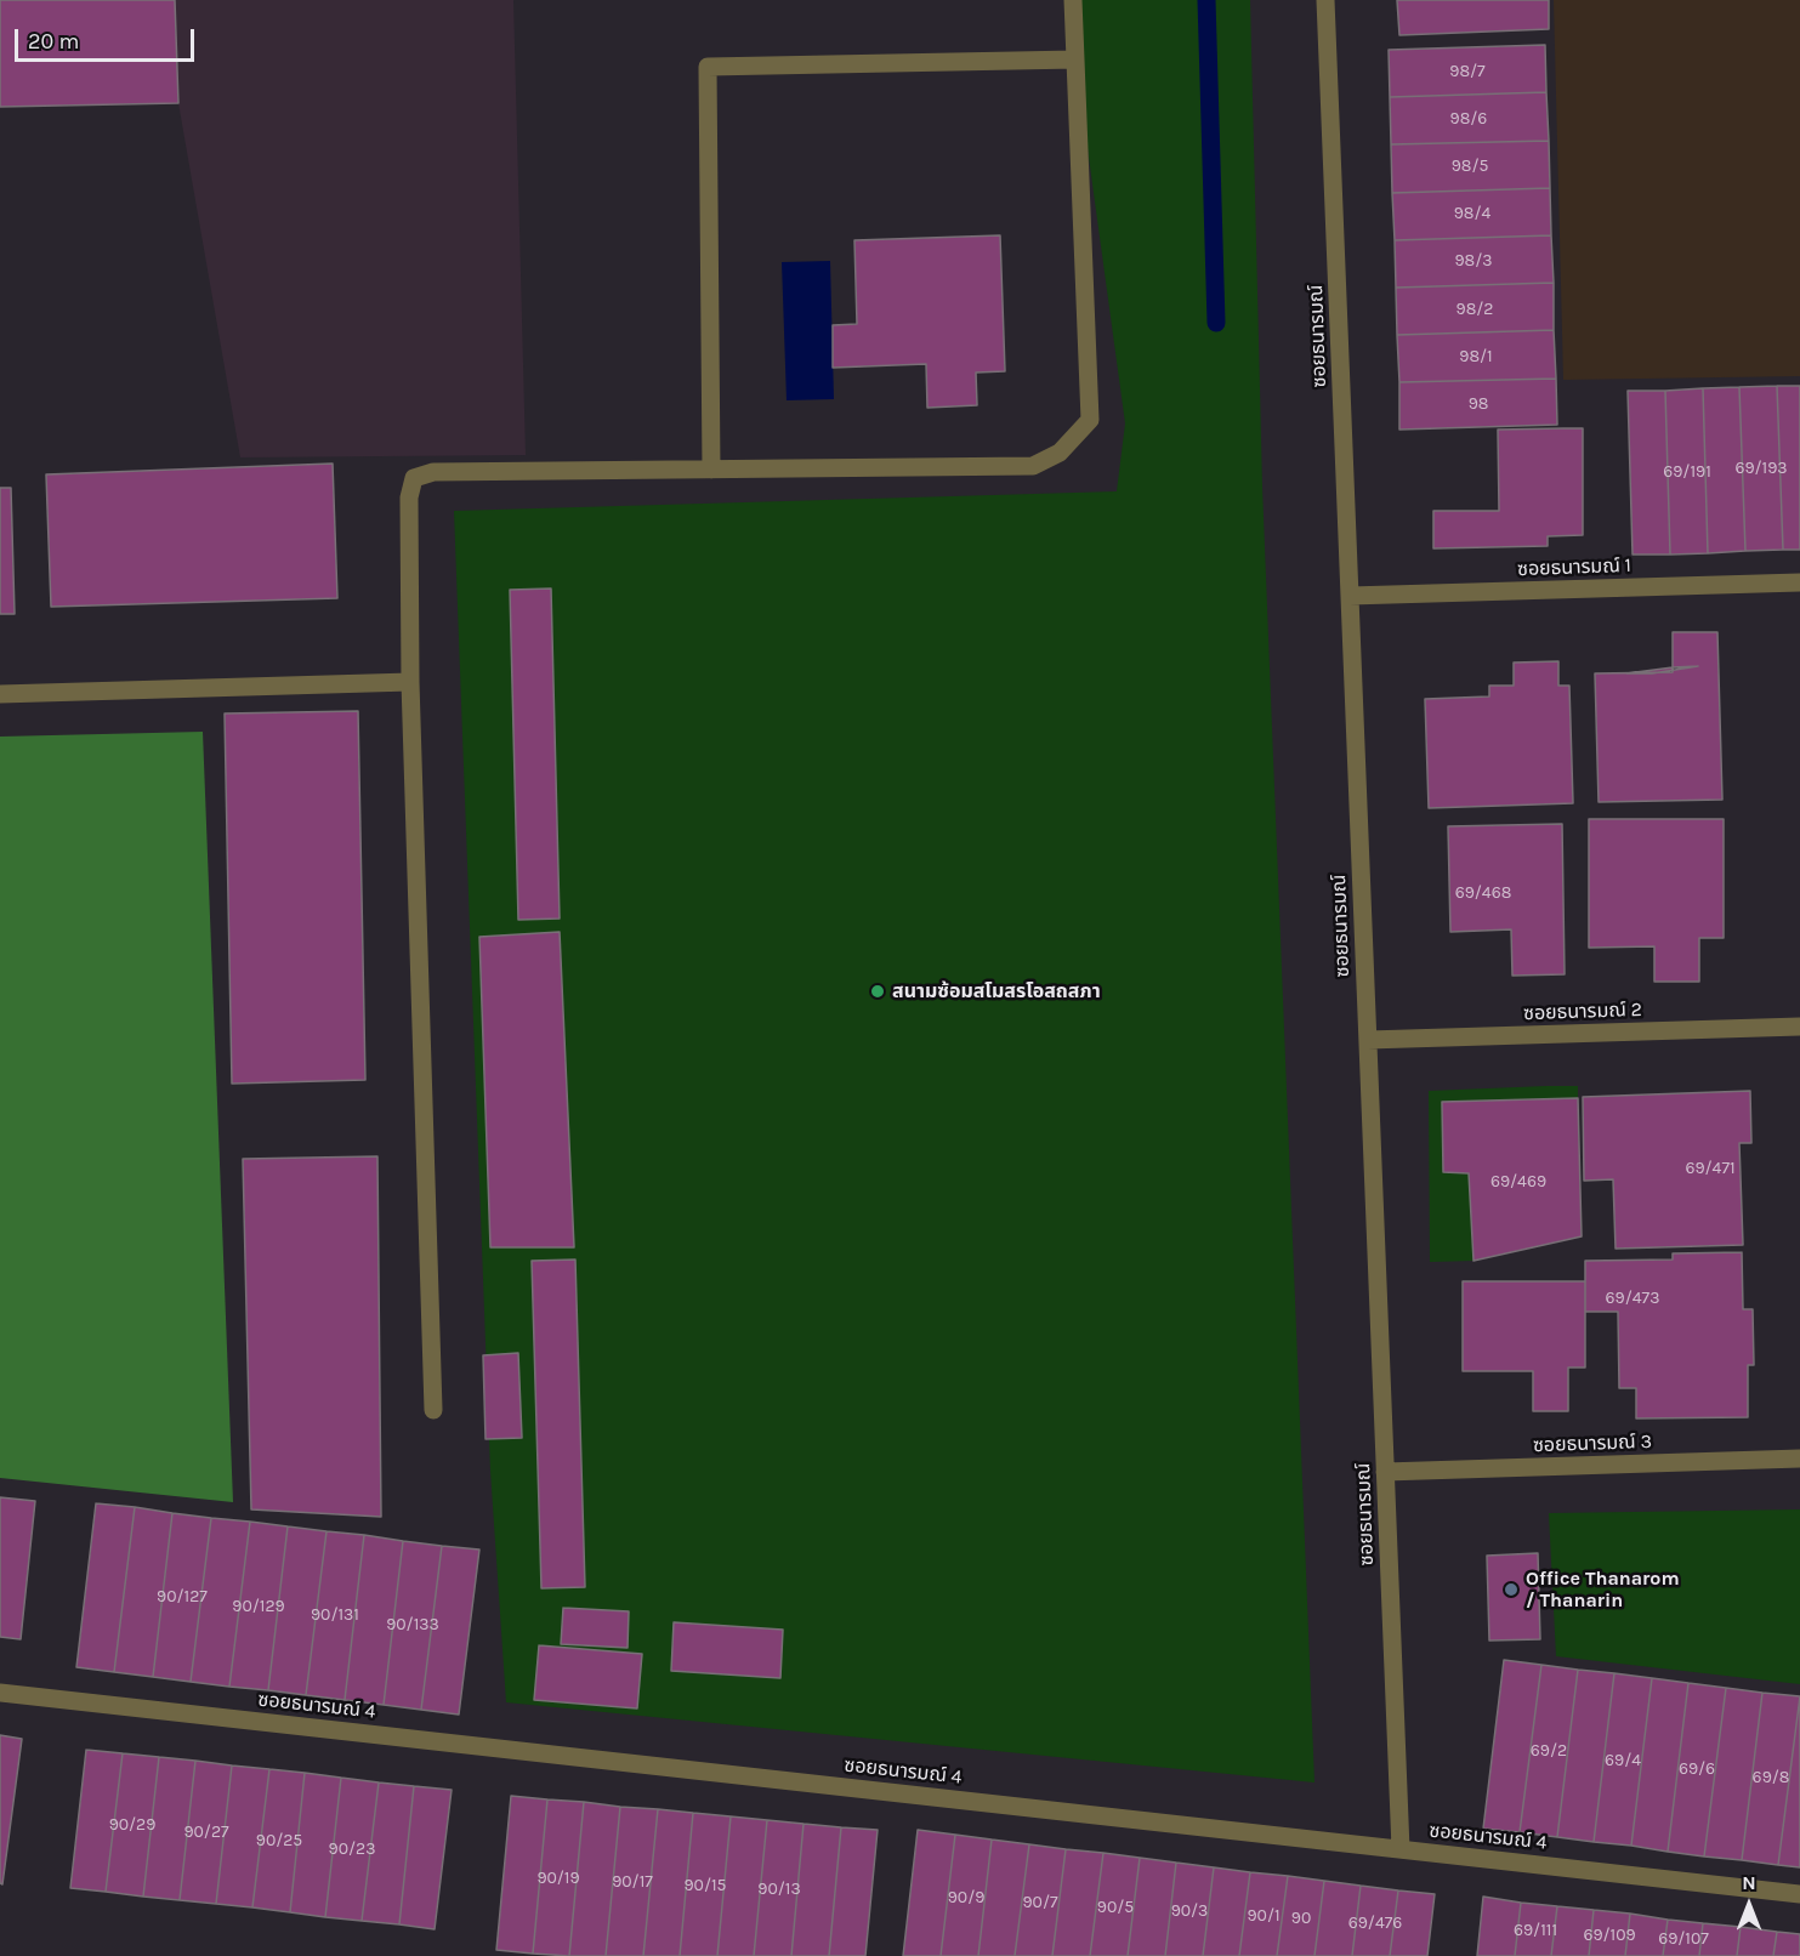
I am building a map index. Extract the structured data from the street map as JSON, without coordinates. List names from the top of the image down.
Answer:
{
  "streets": {
    "street": [
      "ซอยธนารมณ์",
      "ซอยธนารมณ์ 1",
      "ซอยธนารมณ์ 2",
      "ซอยธนารมณ์ 3",
      "ซอยธนารมณ์ 4"
    ]
  },
  "crossings": [
    ["ซอยธนารมณ์", "ซอยธนารมณ์ 1"],
    ["ซอยธนารมณ์", "ซอยธนารมณ์ 2"],
    ["ซอยธนารมณ์", "ซอยธนารมณ์ 3"],
    ["ซอยธนารมณ์", "ซอยธนารมณ์ 4"]
  ],
  "places": ["สนามซ้อมสโมสรโอสถสภา", "Office Thanarom / Thanarin"],
  "house_numbers": [
    "98/7",
    "98/6",
    "98/5",
    "98/4",
    "98/3",
    "98/2",
    "98/1",
    "98",
    "69/193",
    "69/191",
    "69/468",
    "69/471",
    "69/469",
    "69/473",
    "90/127",
    "90/129",
    "90/131",
    "90/133",
    "69/2",
    "69/4",
    "69/6",
    "69/8",
    "90/29",
    "90/27",
    "90/25",
    "90/23",
    "90/19",
    "90/17",
    "90/15",
    "90/13",
    "90/9",
    "90/7",
    "90/5",
    "90/3",
    "90/1",
    "90",
    "69/476",
    "69/111",
    "69/109",
    "69/107"
  ],
  "scale_bar": "20 m",
  "north": "top"
}
